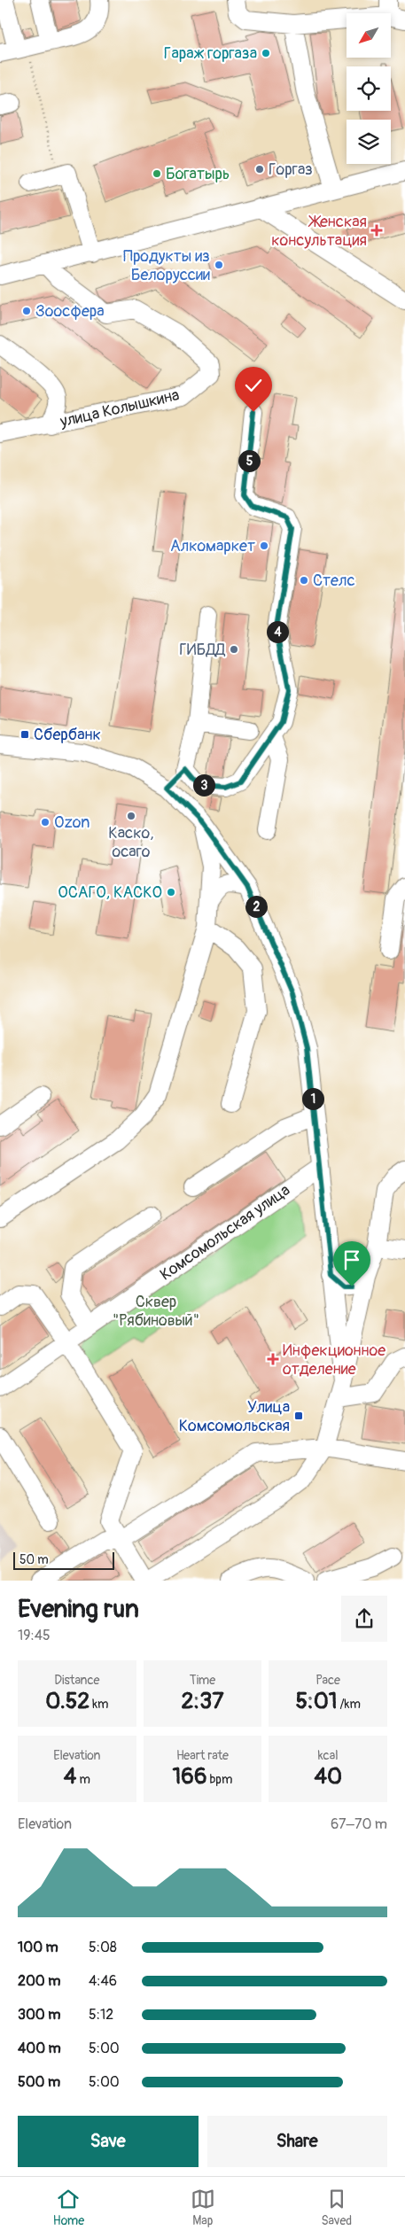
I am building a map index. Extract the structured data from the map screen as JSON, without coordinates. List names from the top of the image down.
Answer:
{
  "streets": {
    "street": ["улица Колышкина", "Комсомольская улица"]
  },
  "parks": ["Сквер \"Рябиновый\""],
  "places": {
    "other": [
      "Гараж горгаза",
      "Горгаз",
      "Богатырь",
      "Продукты из Белоруссии",
      "Зоосфера",
      "Алкомаркет",
      "Стелс",
      "ГИБДД",
      "Каско, осаго",
      "Ozon",
      "ОСАГО, КАСКО"
    ],
    "health": ["Женская консультация", "Инфекционное отделение"],
    "transit": ["Сбербанк", "Улица Комсомольская"]
  },
  "scale_bar": "50 m",
  "north": "bottom left",
  "page": {
    "pins": [
      "5",
      "4",
      "3",
      "2",
      "1"
    ],
    "scale": "50 m",
    "heading": ["Evening run", "19:45"],
    "stats": [
      ["Distance", "0.52 km"],
      ["Time", "2:37"],
      ["Pace", "5:01 /km"],
      ["Elevation", "4 m"],
      ["Heart rate", "166 bpm"],
      ["kcal", "40"]
    ],
    "chart": ["Elevation", "67–70 m"],
    "list": [
      {
        "name": "100 m",
        "note": "5:08"
      },
      {
        "name": "200 m",
        "note": "4:46"
      },
      {
        "name": "300 m",
        "note": "5:12"
      },
      {
        "name": "400 m",
        "note": "5:00"
      },
      {
        "name": "500 m",
        "note": "5:00"
      }
    ],
    "buttons": ["Save", "Share"],
    "tabs": ["Home", "Map", "Saved"]
  }
}
